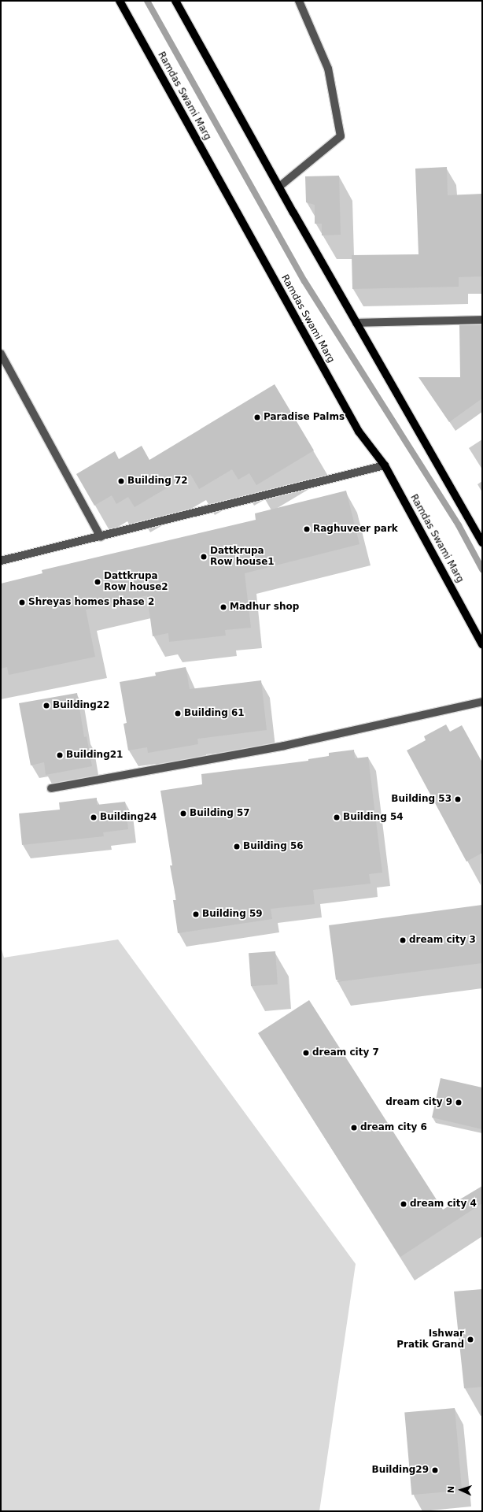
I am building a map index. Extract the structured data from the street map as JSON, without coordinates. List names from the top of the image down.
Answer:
{
  "streets": {
    "main road": ["Ramdas Swami Marg"]
  },
  "places": [
    "Paradise Palms",
    "Building 72",
    "Raghuveer park",
    "Dattkrupa Row house1",
    "Dattkrupa Row house2",
    "Shreyas homes phase 2",
    "Madhur shop",
    "Building22",
    "Building 61",
    "Building21",
    "Building 53",
    "Building 57",
    "Building24",
    "Building 54",
    "Building 56",
    "Building 59",
    "dream city 3",
    "dream city 7",
    "dream city 9",
    "dream city 6",
    "dream city 4",
    "Ishwar Pratik Grand",
    "Building29"
  ],
  "north": "left"
}
